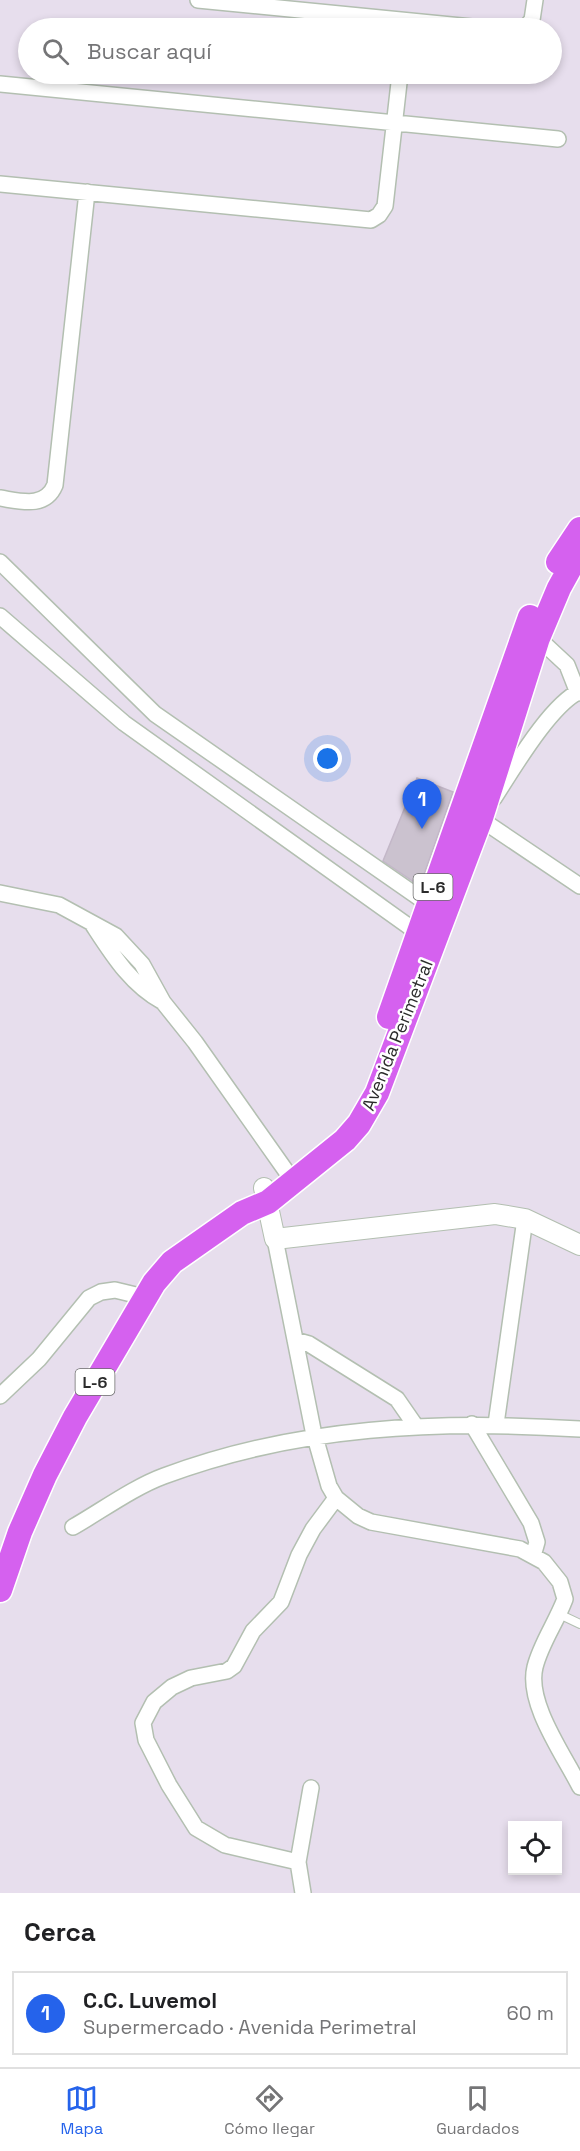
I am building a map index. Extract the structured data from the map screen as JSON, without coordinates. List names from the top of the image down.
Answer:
{
  "streets": {
    "main road": ["L-6", "Avenida Perimetral"]
  },
  "crossings": [
    ["L-6", "Avenida Perimetral"]
  ],
  "page": {
    "search": "Buscar aquí",
    "pins": "1",
    "heading": "Cerca",
    "list": [
      {
        "mark": "1",
        "name": "C.C. Luvemol",
        "note": "Supermercado · Avenida Perimetral",
        "value": "60 m"
      }
    ],
    "nav": ["Mapa", "Cómo llegar", "Guardados"]
  }
}
